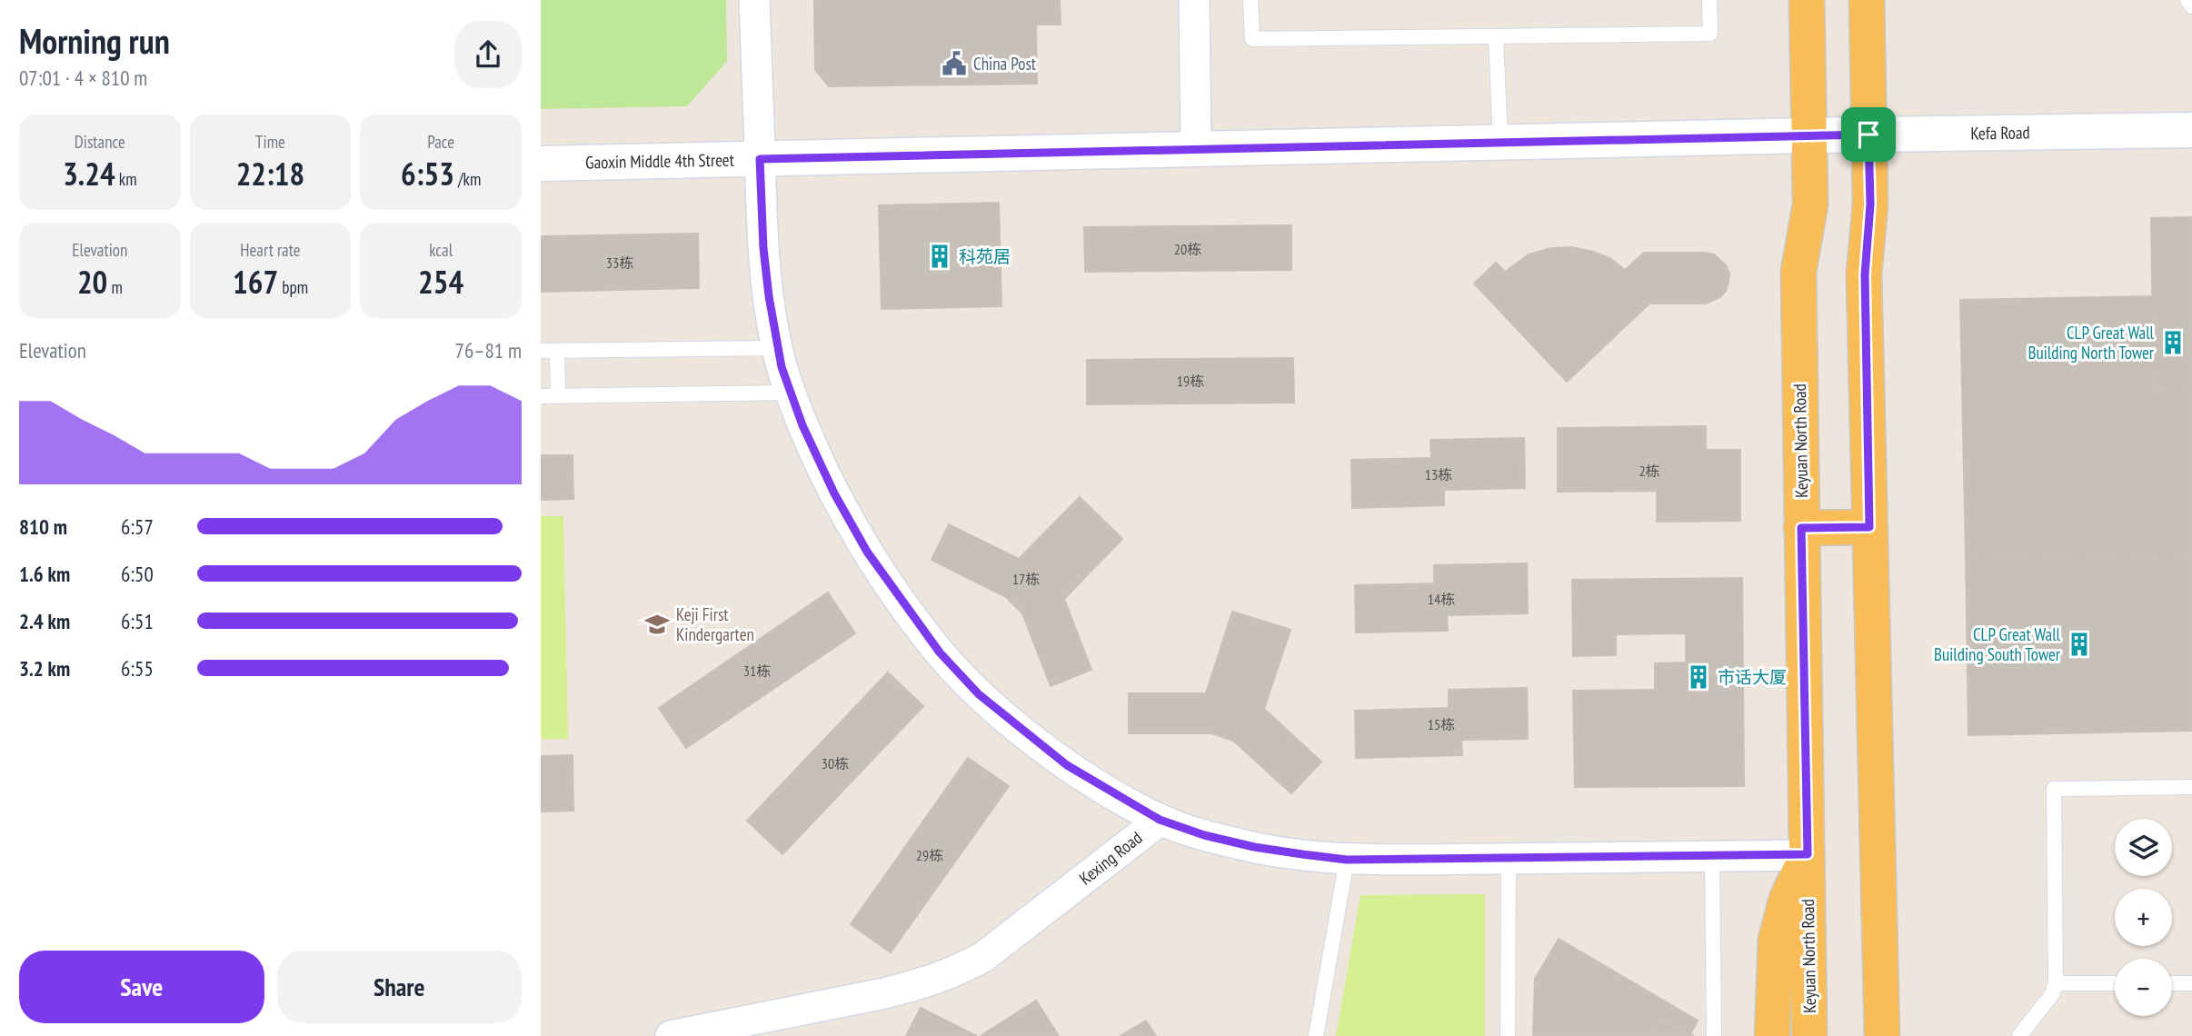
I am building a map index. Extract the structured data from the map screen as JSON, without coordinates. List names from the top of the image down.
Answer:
{
  "streets": {
    "main road": ["Kefa Road", "Gaoxin Middle 4th Street", "Keyuan North Road"],
    "street": ["Kexing Road"]
  },
  "crossings": [
    ["Kefa Road", "Gaoxin Middle 4th Street"],
    ["Kefa Road", "Keyuan North Road"],
    ["Gaoxin Middle 4th Street", "Keyuan North Road"],
    ["Keyuan North Road", "Kexing Road"]
  ],
  "places": {
    "public building": ["China Post"],
    "building": [
      "科苑居",
      "CLP Great Wall Building North Tower",
      "CLP Great Wall Building South Tower",
      "市话大厦"
    ],
    "school or university": ["Keji First Kindergarten"]
  },
  "house_numbers": [
    "20栋",
    "33栋",
    "19栋",
    "2栋",
    "13栋",
    "17栋",
    "14栋",
    "31栋",
    "15栋",
    "30栋",
    "29栋"
  ],
  "page": {
    "heading": ["Morning run", "07:01 · 4 × 810 m"],
    "stats": [
      ["Distance", "3.24 km"],
      ["Time", "22:18"],
      ["Pace", "6:53 /km"],
      ["Elevation", "20 m"],
      ["Heart rate", "167 bpm"],
      ["kcal", "254"]
    ],
    "chart": ["Elevation", "76–81 m"],
    "list": [
      {
        "name": "810 m",
        "note": "6:57"
      },
      {
        "name": "1.6 km",
        "note": "6:50"
      },
      {
        "name": "2.4 km",
        "note": "6:51"
      },
      {
        "name": "3.2 km",
        "note": "6:55"
      }
    ],
    "map_buttons": ["+", "−"],
    "buttons": ["Save", "Share"]
  }
}
